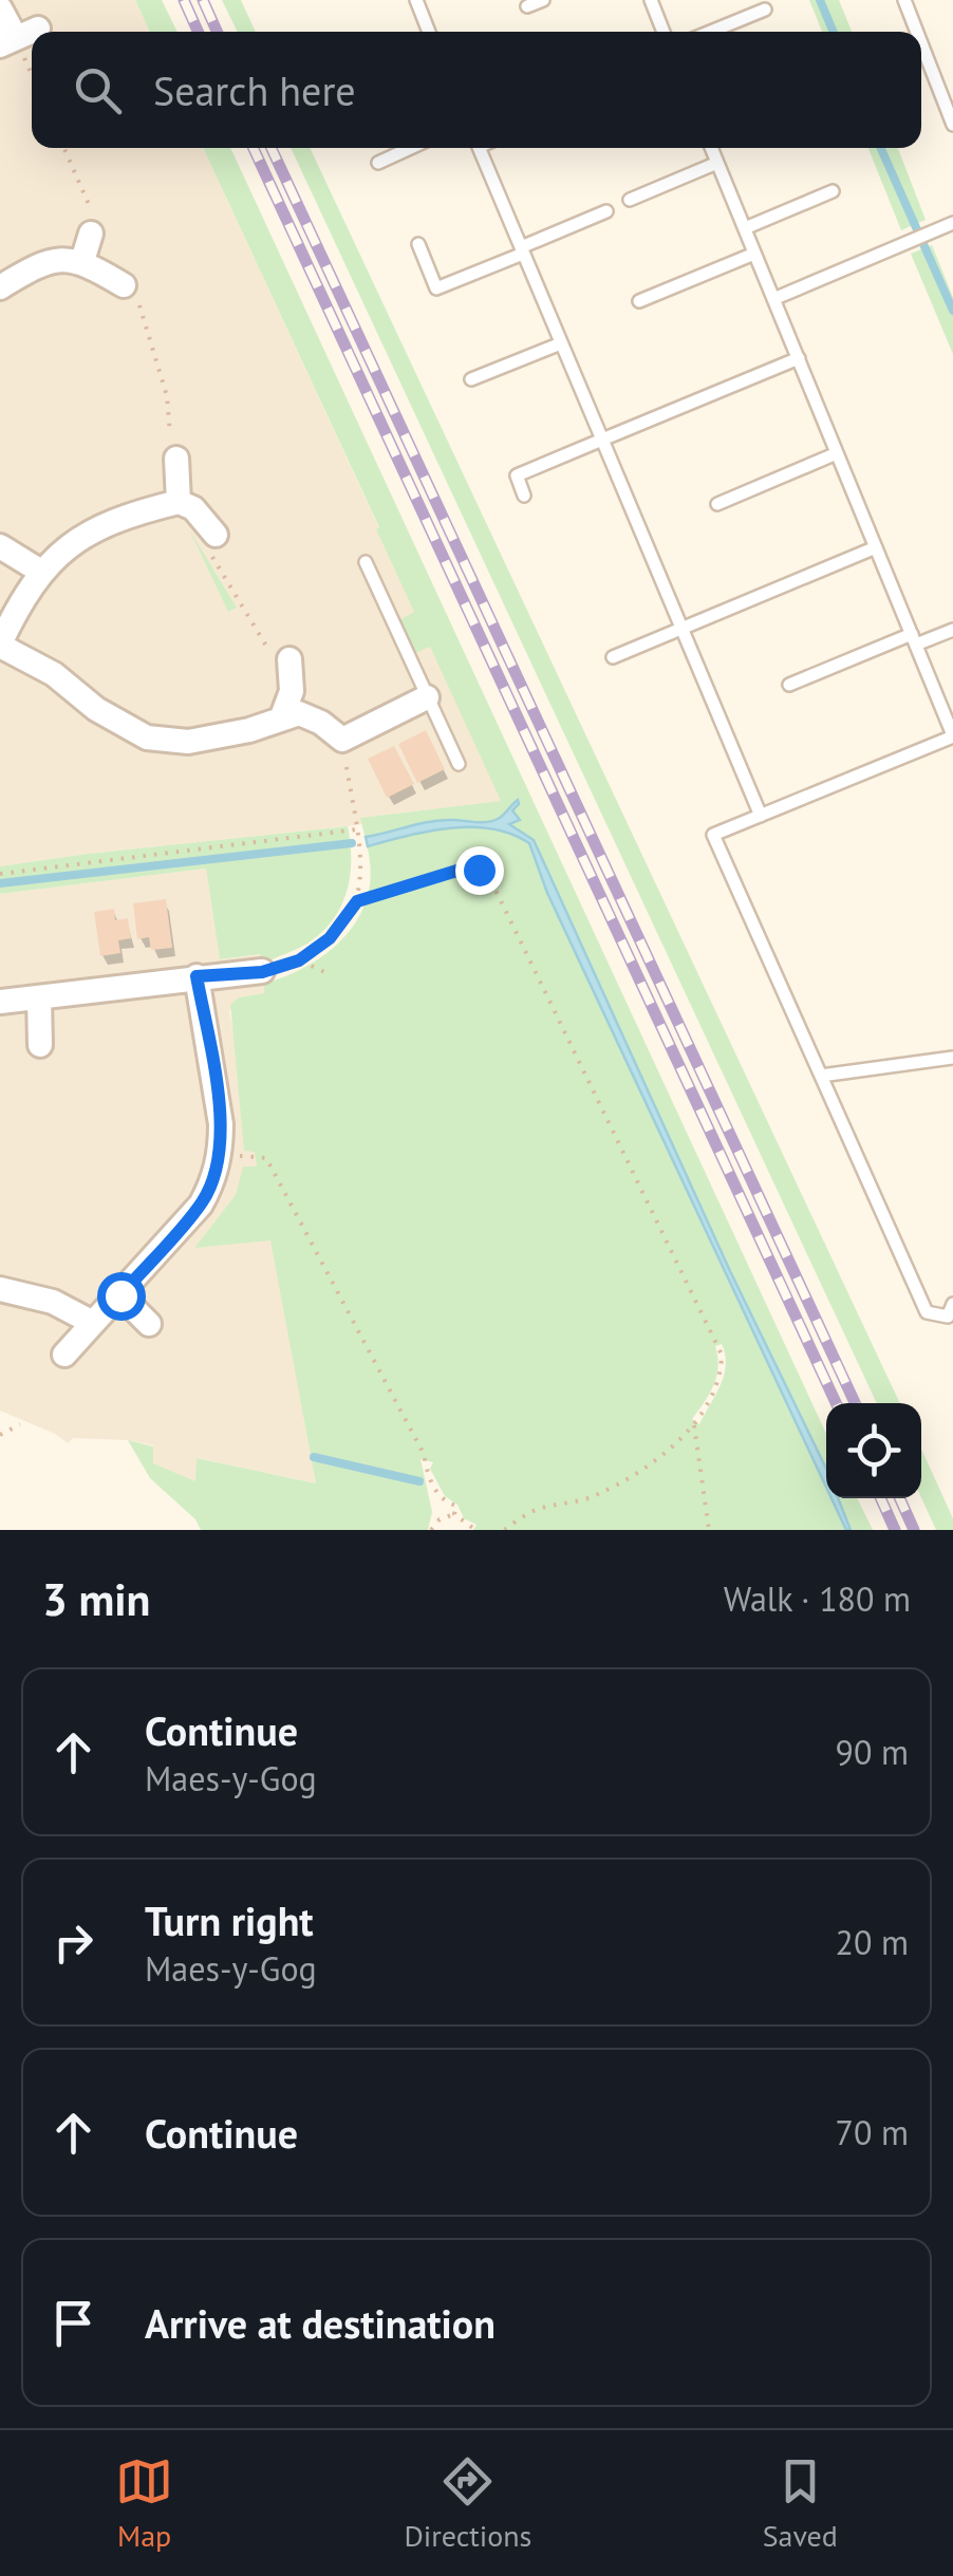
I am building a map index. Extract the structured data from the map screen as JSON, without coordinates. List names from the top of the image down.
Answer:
{
  "page": {
    "search": "Search here",
    "heading": ["3 min", "Walk · 180 m"],
    "list": [
      ["Continue", "Maes-y-Gog", "90 m"],
      ["Turn right", "Maes-y-Gog", "20 m"],
      ["Continue", "70 m"],
      "Arrive at destination"
    ],
    "nav": ["Map", "Directions", "Saved"]
  }
}
